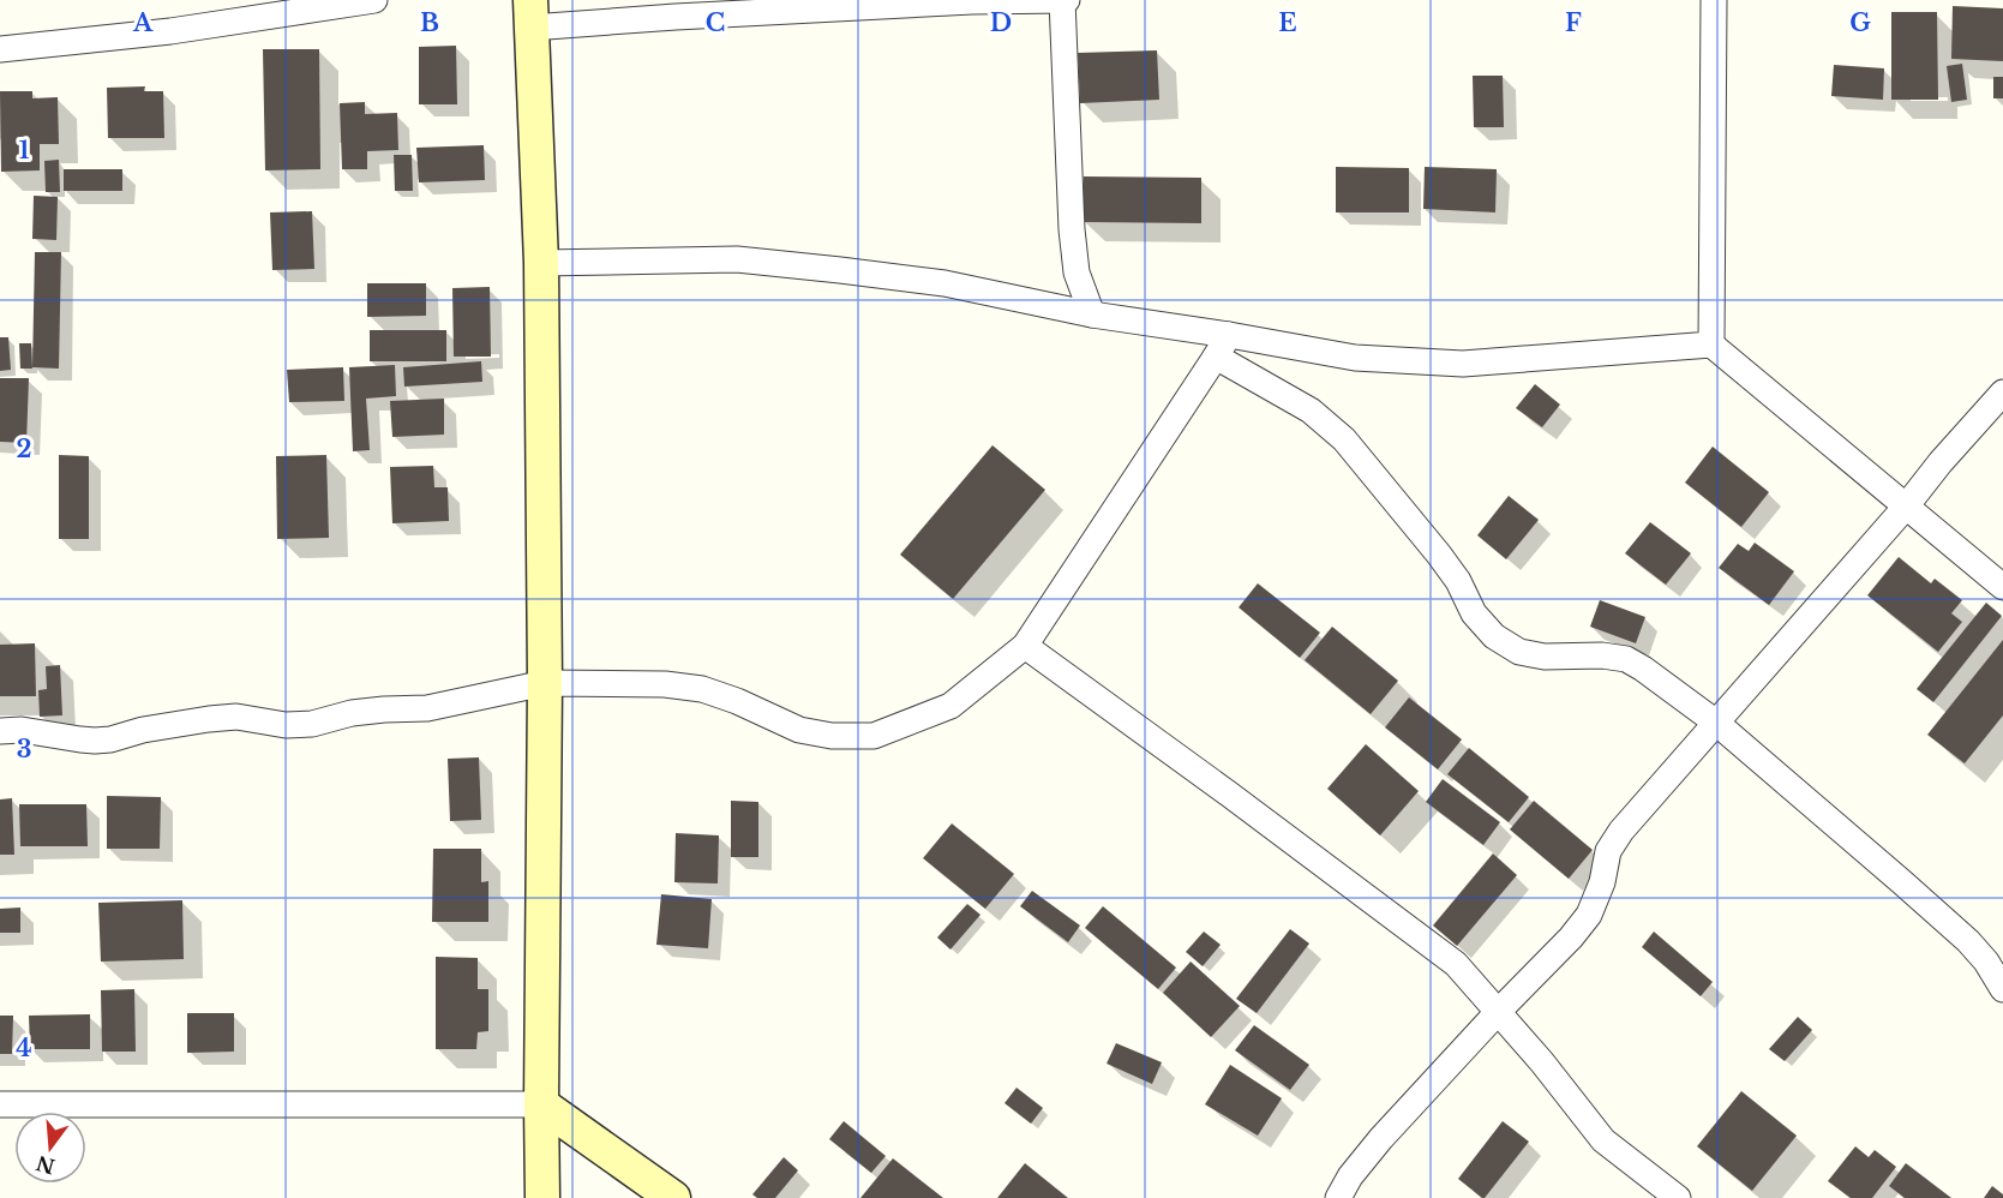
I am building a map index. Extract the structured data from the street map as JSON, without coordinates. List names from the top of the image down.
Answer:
{
  "north": "bottom",
  "grid": {
    "columns": [
      "A",
      "B",
      "C",
      "D",
      "E",
      "F",
      "G"
    ],
    "rows": [
      "1",
      "2",
      "3",
      "4"
    ]
  }
}
